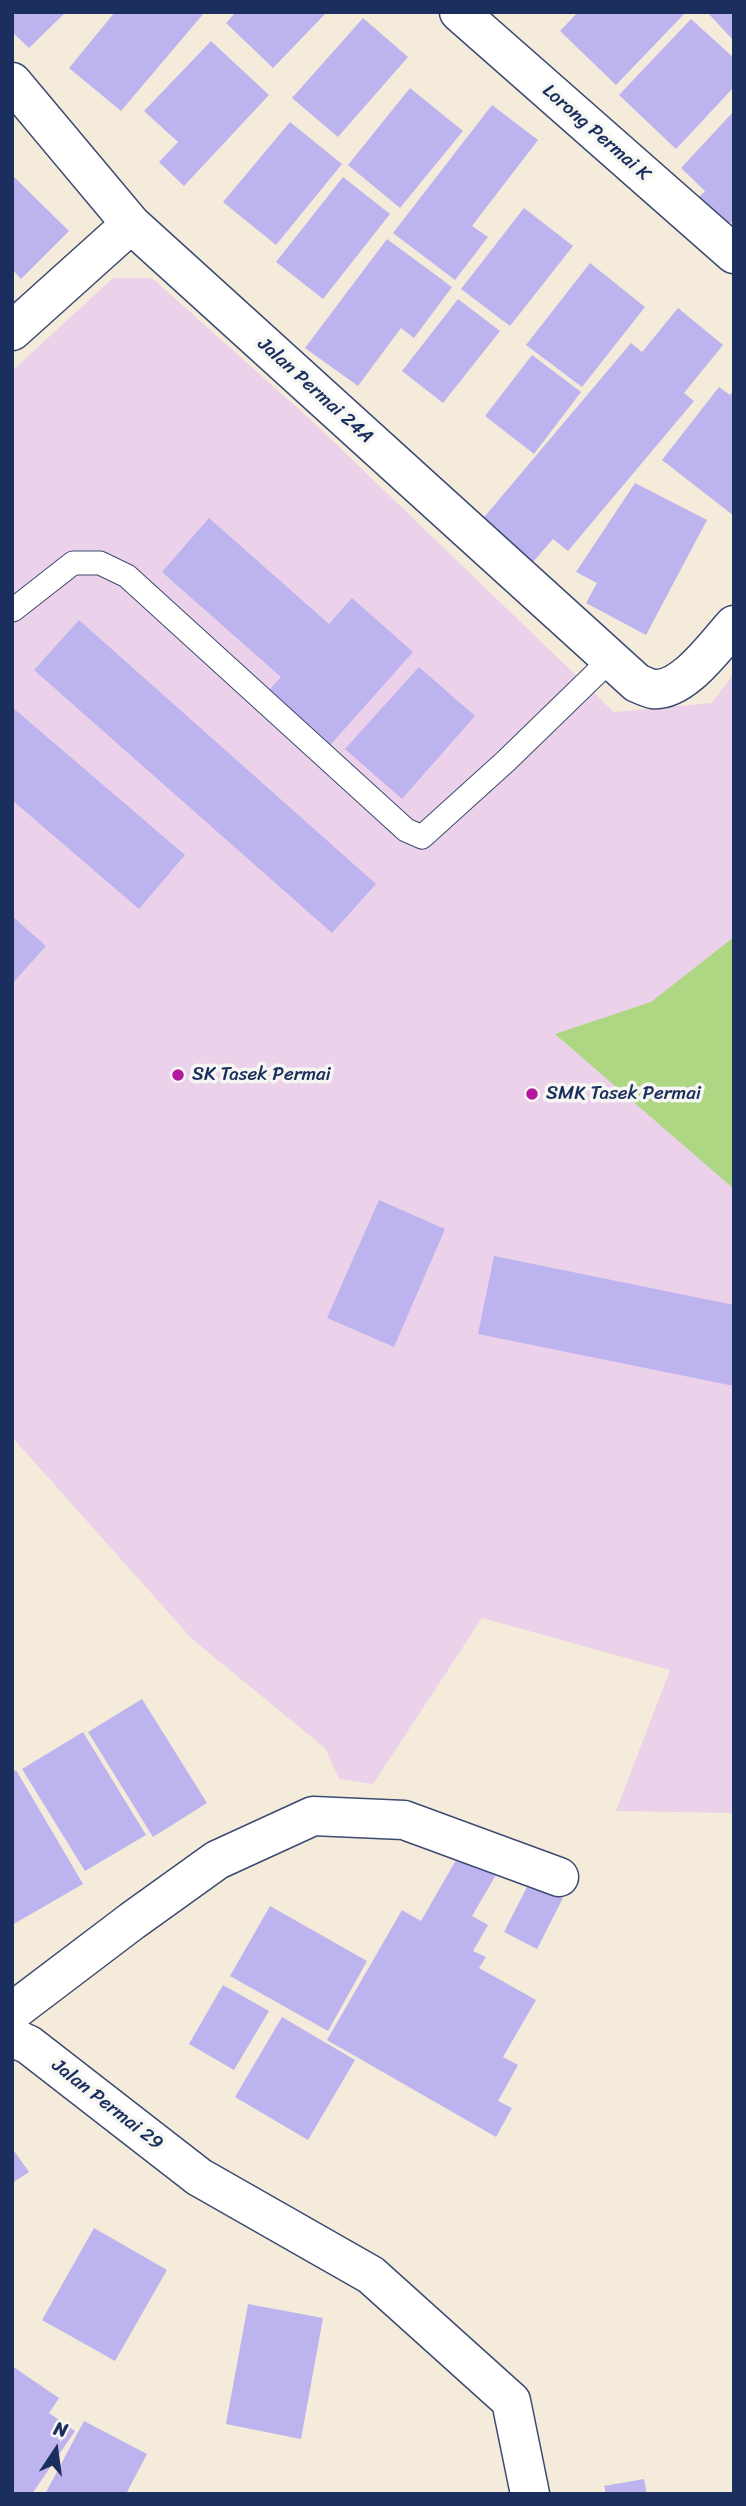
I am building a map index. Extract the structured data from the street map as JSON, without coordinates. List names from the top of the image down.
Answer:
{
  "streets": {
    "street": ["Lorong Permai K", "Jalan Permai 24A", "Jalan Permai 29"]
  },
  "places": ["SK Tasek Permai", "SMK Tasek Permai"],
  "north": "top"
}
